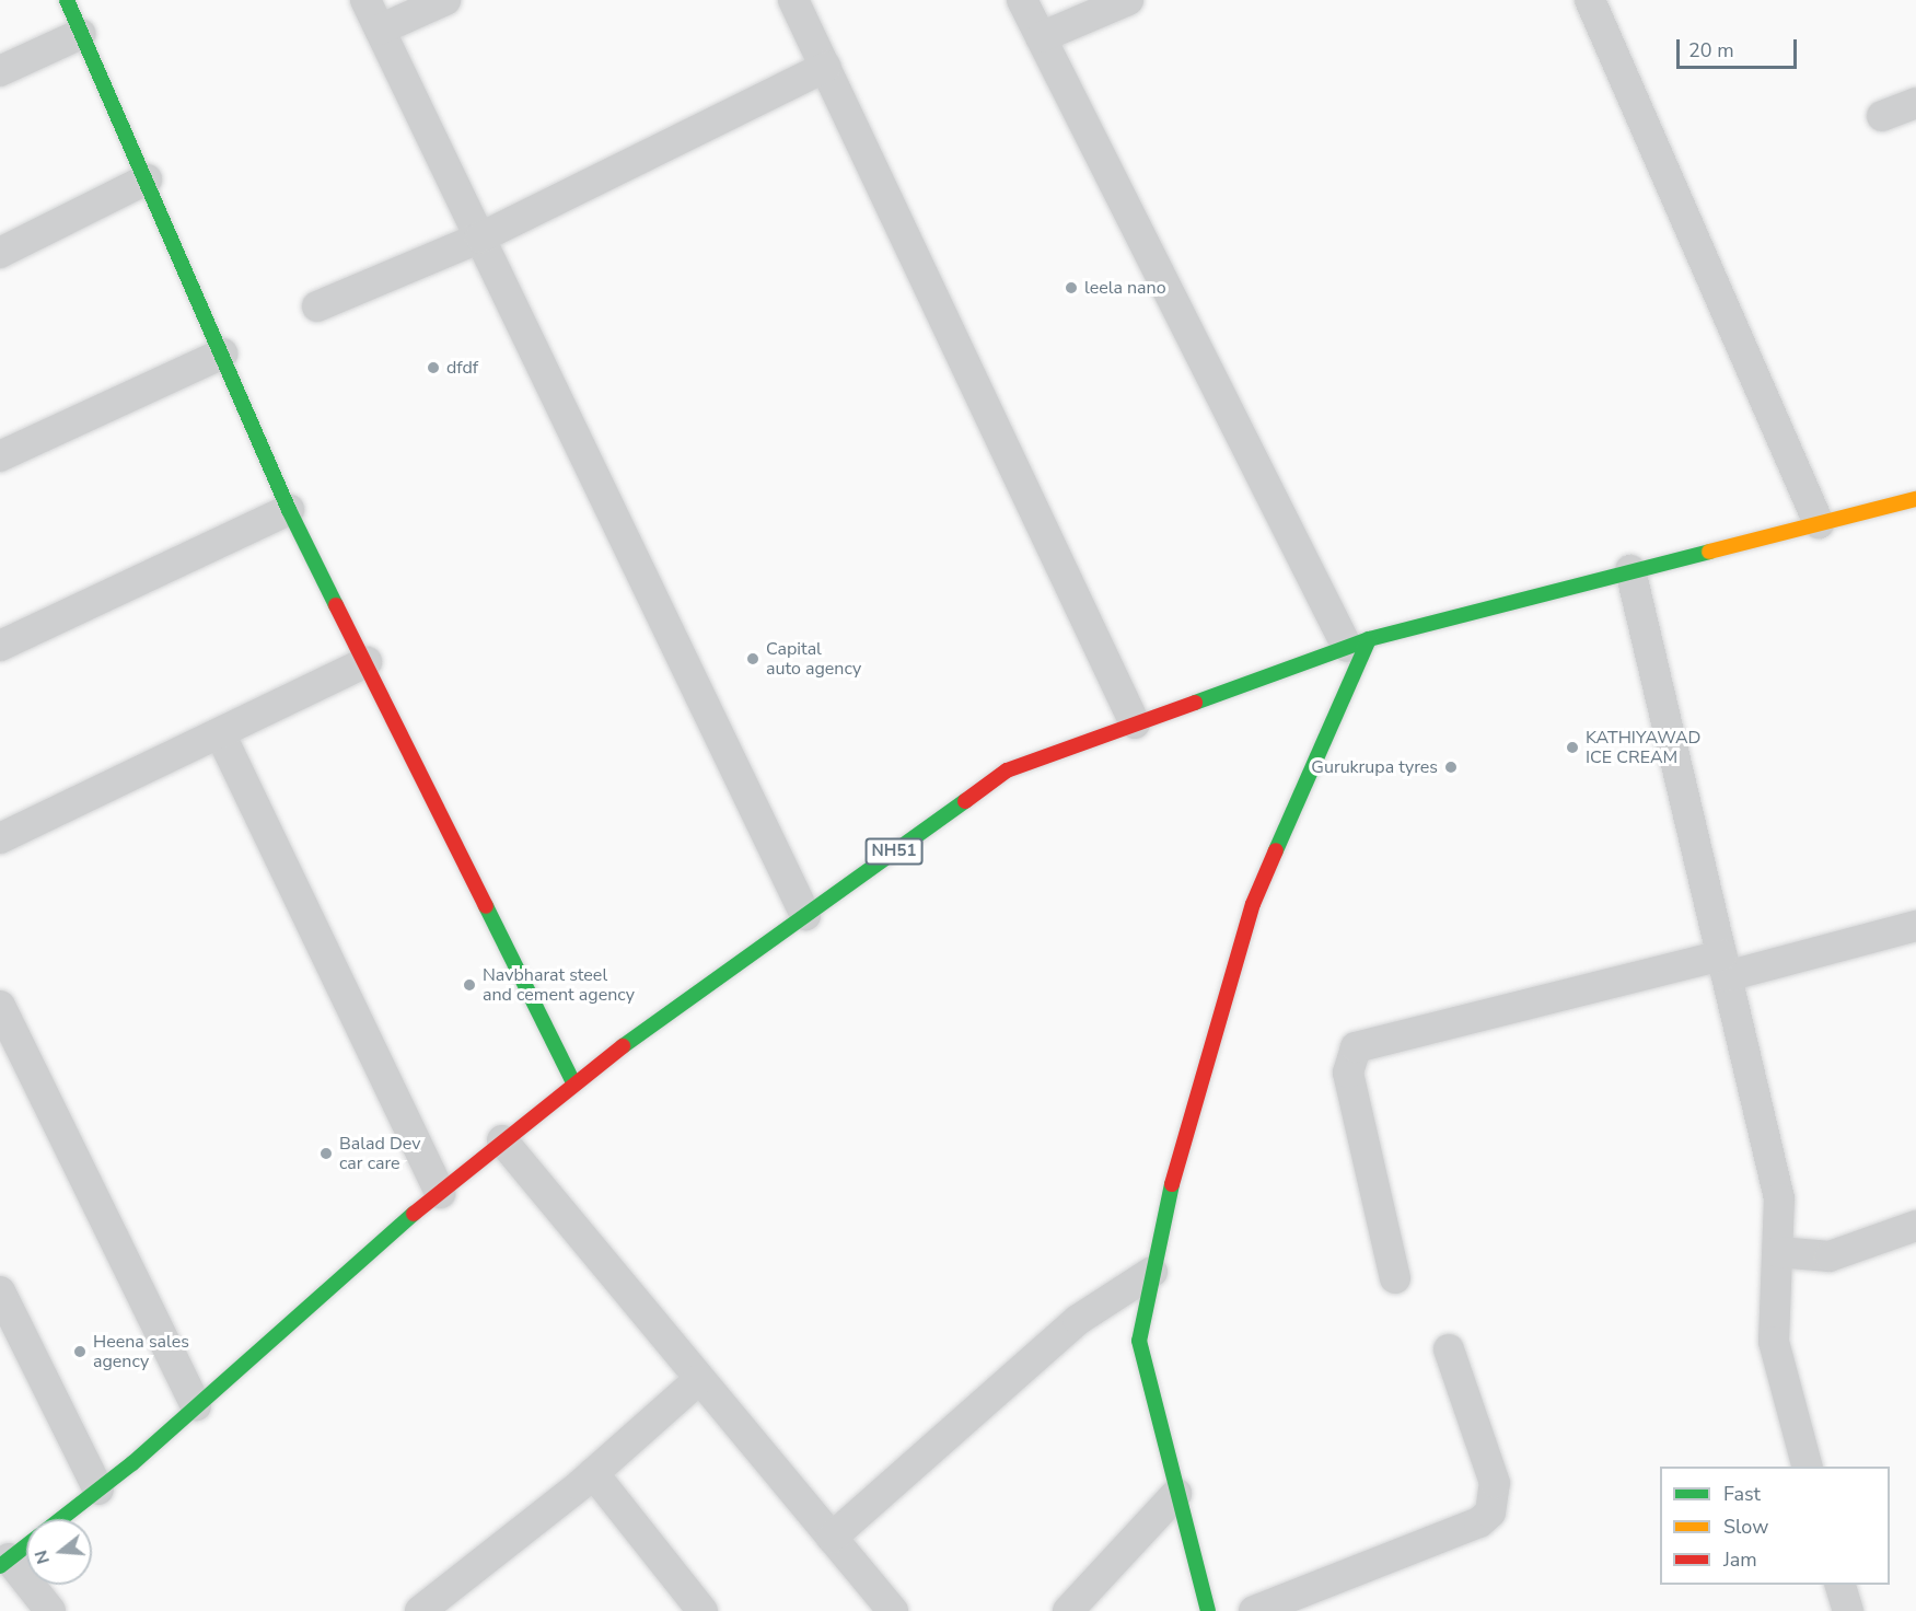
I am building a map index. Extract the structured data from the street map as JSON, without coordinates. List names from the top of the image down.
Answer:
{
  "streets": {
    "main road": ["NH51"]
  },
  "places": [
    "leela nano",
    "dfdf",
    "Capital auto agency",
    "KATHIYAWAD ICE CREAM",
    "Gurukrupa tyres",
    "Navbharat steel and cement agency",
    "Balad Dev car care",
    "Heena sales agency"
  ],
  "legend": ["Fast", "Slow", "Jam"],
  "scale_bar": "20 m",
  "north": "left"
}
